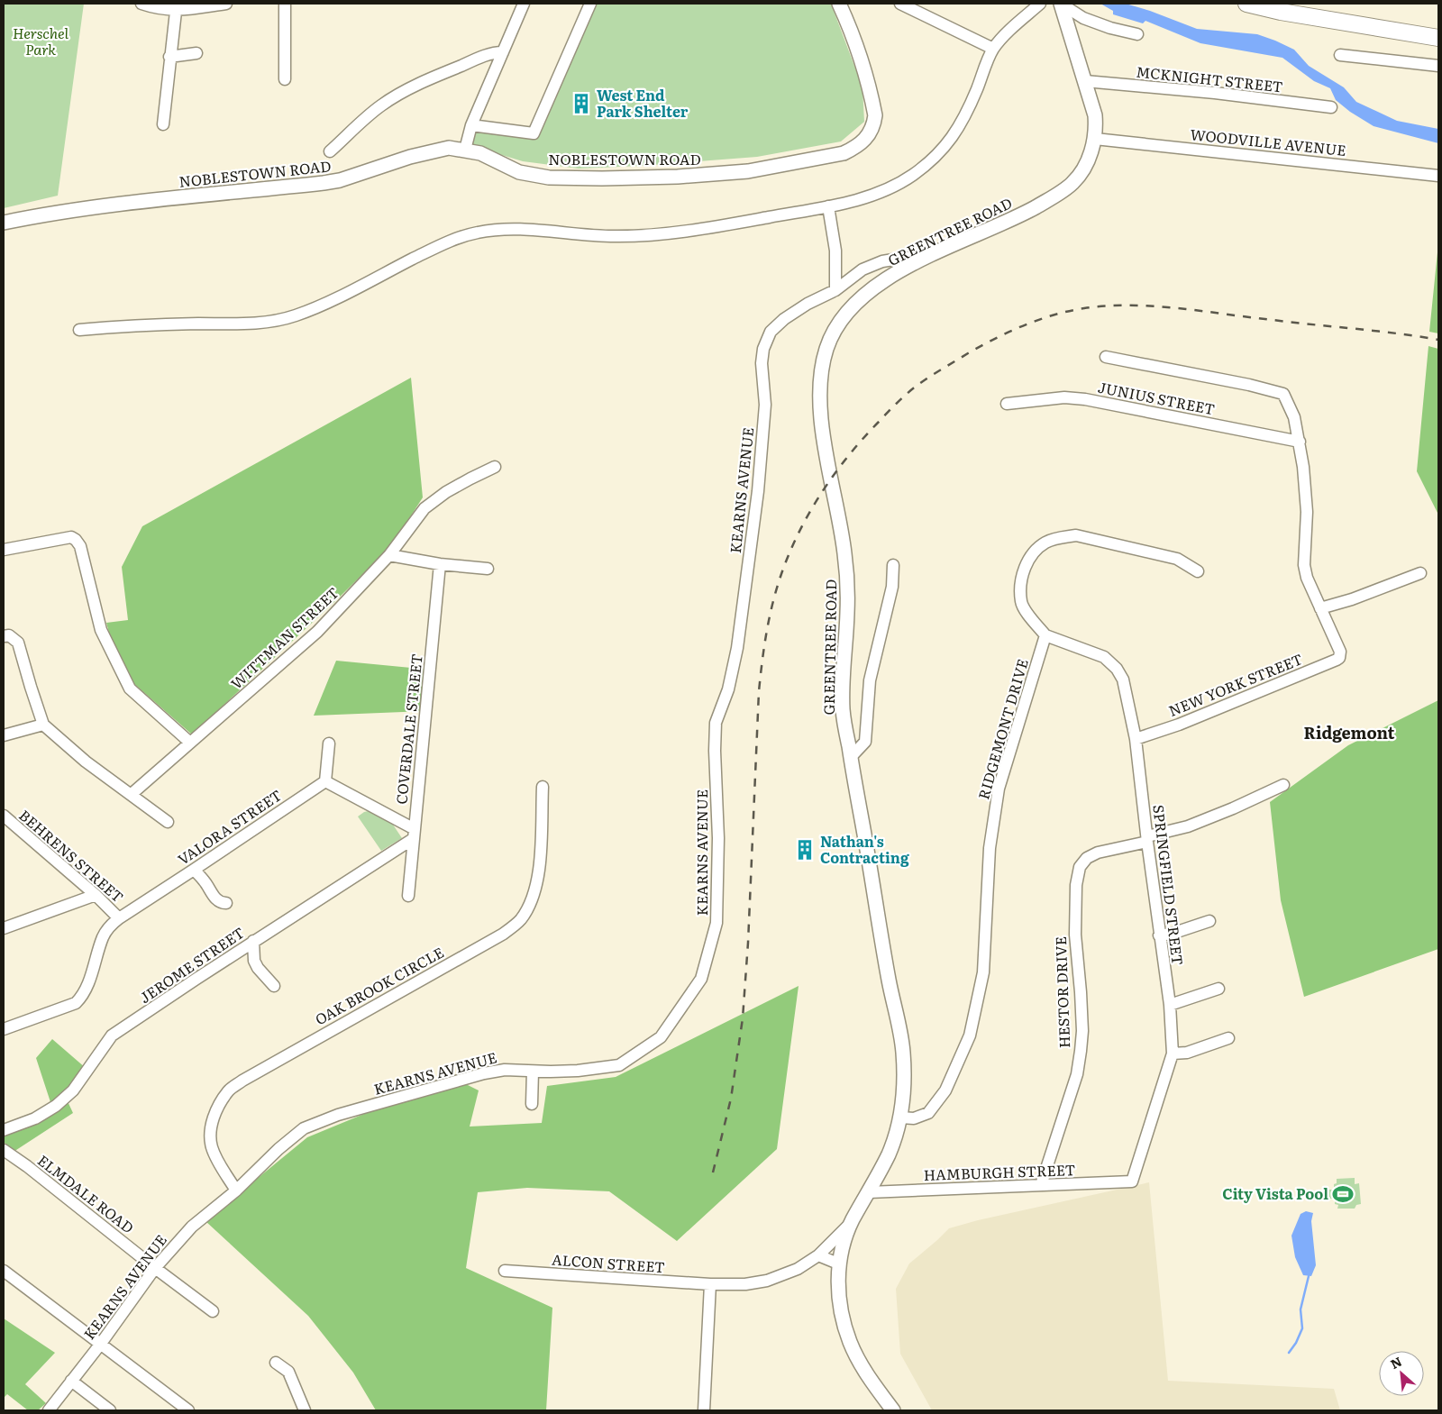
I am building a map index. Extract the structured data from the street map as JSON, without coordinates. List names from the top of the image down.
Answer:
{
  "streets": {
    "main road": ["NOBLESTOWN ROAD", "GREENTREE ROAD"],
    "street": [
      "MCKNIGHT STREET",
      "WOODVILLE AVENUE",
      "JUNIUS STREET",
      "KEARNS AVENUE",
      "WITTMAN STREET",
      "NEW YORK STREET",
      "COVERDALE STREET",
      "RIDGEMONT DRIVE",
      "VALORA STREET",
      "BEHRENS STREET",
      "SPRINGFIELD STREET",
      "JEROME STREET",
      "OAK BROOK CIRCLE",
      "HESTOR DRIVE",
      "HAMBURGH STREET",
      "ELMDALE ROAD",
      "ALCON STREET"
    ]
  },
  "crossings": [
    ["MCKNIGHT STREET", "GREENTREE ROAD"],
    ["WOODVILLE AVENUE", "GREENTREE ROAD"],
    ["GREENTREE ROAD", "KEARNS AVENUE"],
    ["GREENTREE ROAD", "RIDGEMONT DRIVE"],
    ["GREENTREE ROAD", "HAMBURGH STREET"],
    ["GREENTREE ROAD", "ALCON STREET"],
    ["KEARNS AVENUE", "OAK BROOK CIRCLE"],
    ["KEARNS AVENUE", "ELMDALE ROAD"],
    ["NEW YORK STREET", "SPRINGFIELD STREET"],
    ["COVERDALE STREET", "JEROME STREET"],
    ["RIDGEMONT DRIVE", "SPRINGFIELD STREET"],
    ["VALORA STREET", "BEHRENS STREET"],
    ["SPRINGFIELD STREET", "HESTOR DRIVE"],
    ["SPRINGFIELD STREET", "HAMBURGH STREET"],
    ["HESTOR DRIVE", "HAMBURGH STREET"]
  ],
  "districts": ["Ridgemont"],
  "parks": ["Herschel Park"],
  "places": {
    "building": ["West End Park Shelter", "Nathan's Contracting"],
    "sports": ["City Vista Pool"]
  },
  "north": "top left"
}
